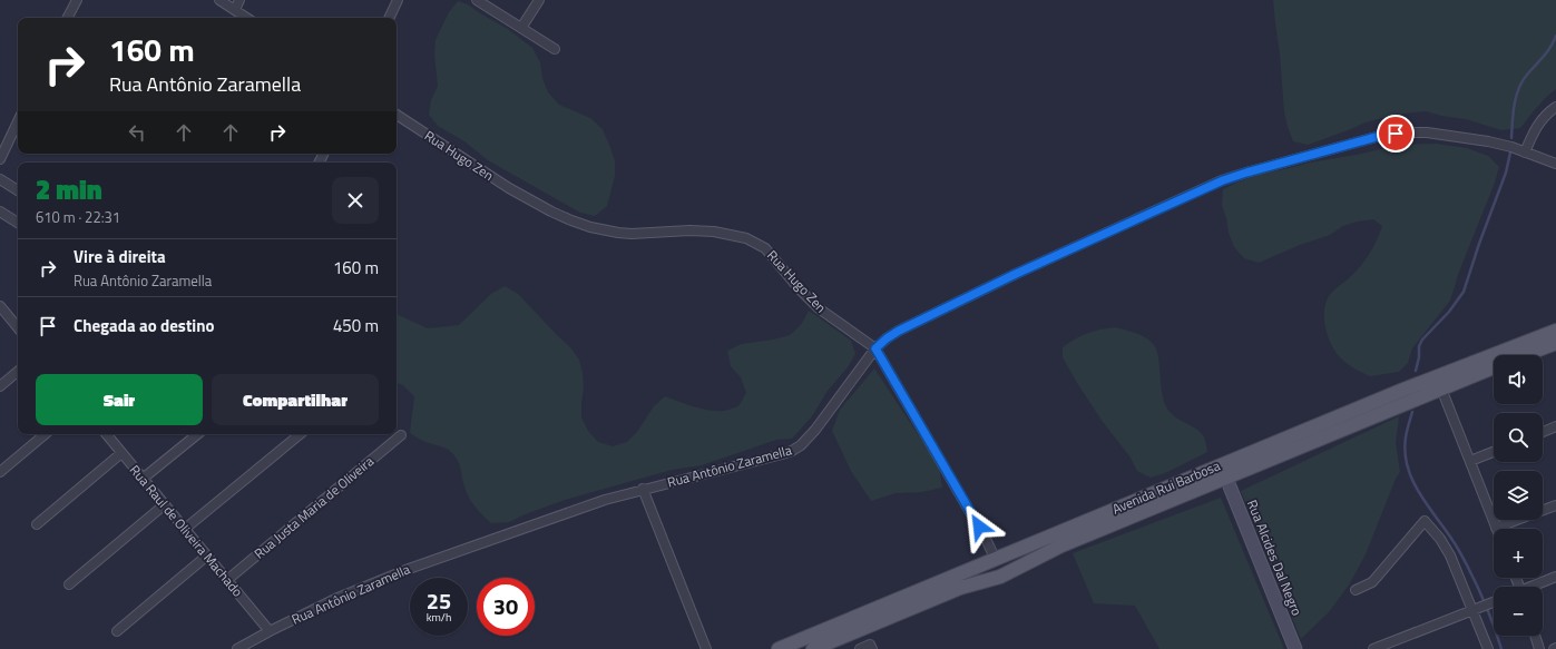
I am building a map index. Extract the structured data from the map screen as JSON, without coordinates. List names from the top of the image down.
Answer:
{
  "streets": {
    "main road": ["Avenida Rui Barbosa", "Rua Alcides Dal Negro"],
    "street": [
      "Rua Hugo Zen",
      "Rua Antônio Zaramella",
      "Rua Justa Maria de Oliveira",
      "Rua Raul de Oliveira Machado"
    ]
  },
  "crossings": [
    ["Rua Hugo Zen", "Rua Antônio Zaramella"],
    ["Rua Hugo Zen", "Avenida Rui Barbosa"],
    ["Rua Antônio Zaramella", "Rua Raul de Oliveira Machado"],
    ["Avenida Rui Barbosa", "Rua Alcides Dal Negro"],
    ["Rua Justa Maria de Oliveira", "Rua Raul de Oliveira Machado"]
  ],
  "page": {
    "turn": ["160 m", "Rua Antônio Zaramella"],
    "heading": ["2 min", "610 m · 22:31"],
    "list": [
      {
        "name": "Vire à direita",
        "note": "Rua Antônio Zaramella",
        "value": "160 m"
      },
      {
        "name": "Chegada ao destino",
        "value": "450 m"
      }
    ],
    "map_buttons": ["+", "−"],
    "buttons": ["Sair", "Compartilhar"],
    "speed": "25 km/h",
    "limit": "30"
  }
}
